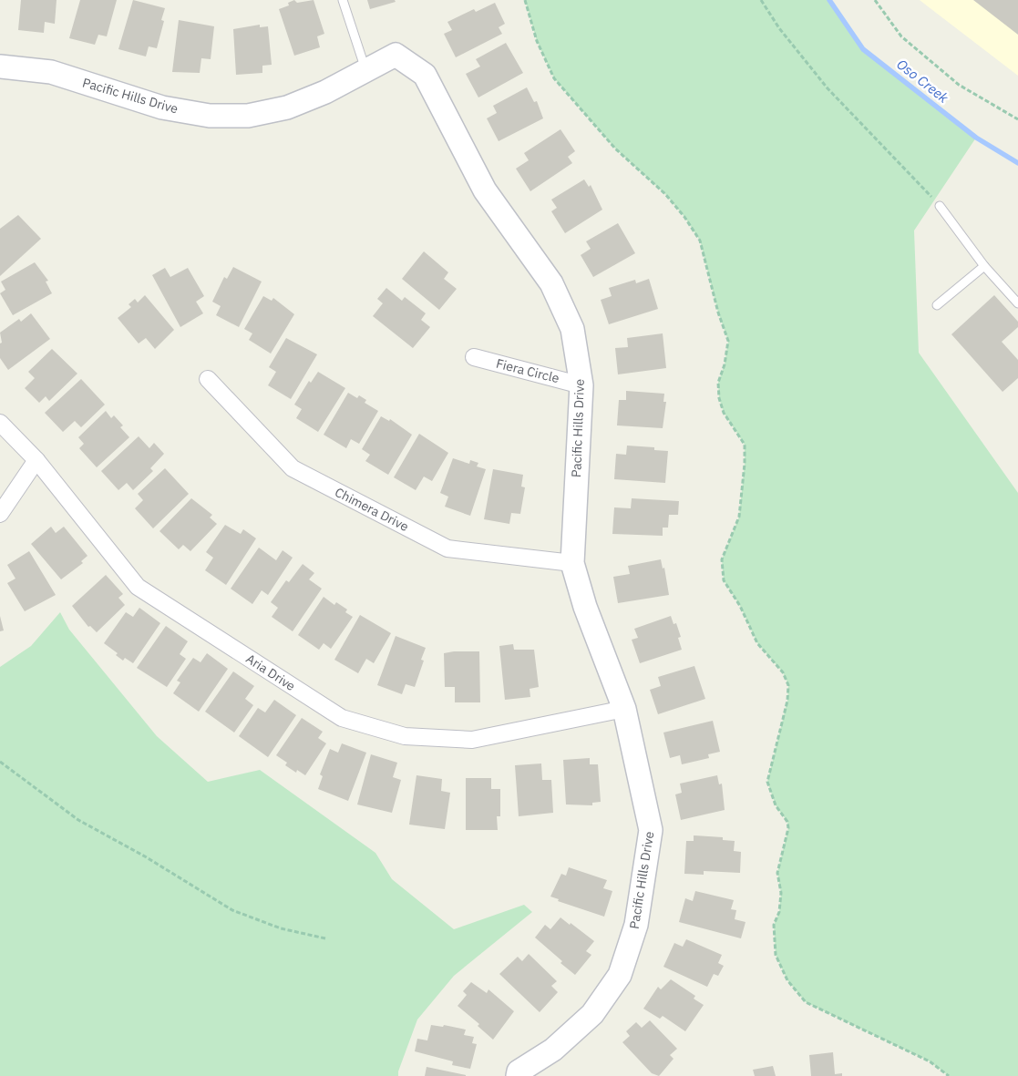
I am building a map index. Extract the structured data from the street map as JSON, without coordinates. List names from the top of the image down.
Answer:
{
  "streets": {
    "street": [
      "Pacific Hills Drive",
      "Fiera Circle",
      "Chimera Drive",
      "Aria Drive"
    ]
  },
  "crossings": [
    ["Pacific Hills Drive", "Fiera Circle"],
    ["Pacific Hills Drive", "Chimera Drive"],
    ["Pacific Hills Drive", "Aria Drive"]
  ],
  "water": ["Oso Creek"]
}
